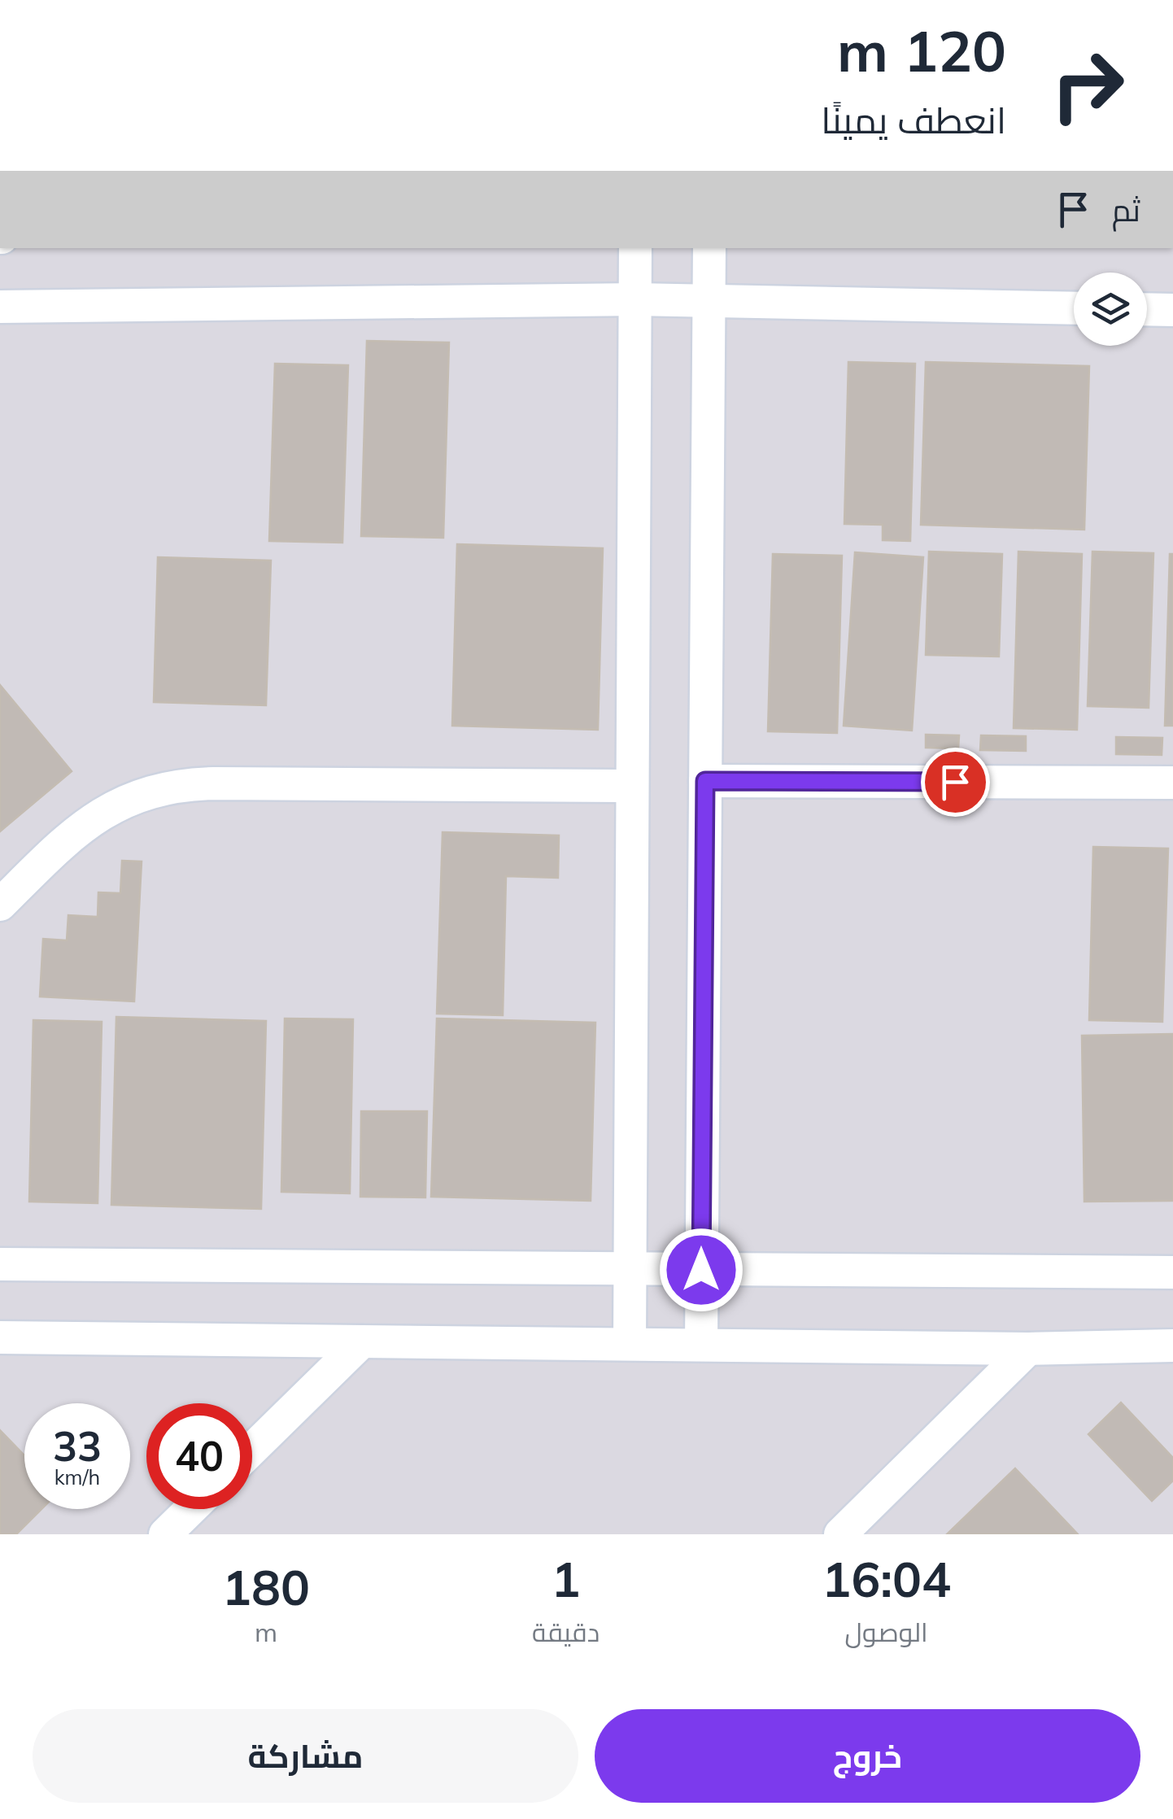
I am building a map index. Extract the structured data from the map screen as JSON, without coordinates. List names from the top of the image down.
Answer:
{
  "page": {
    "turn": ["120 m", "انعطف يمينًا"],
    "then": "ثم",
    "speed": "33 km/h",
    "limit": "40",
    "eta": [
      "16:04",
      "الوصول",
      "1",
      "دقيقة",
      "180",
      "m"
    ],
    "buttons": ["خروج", "مشاركة"]
  }
}
